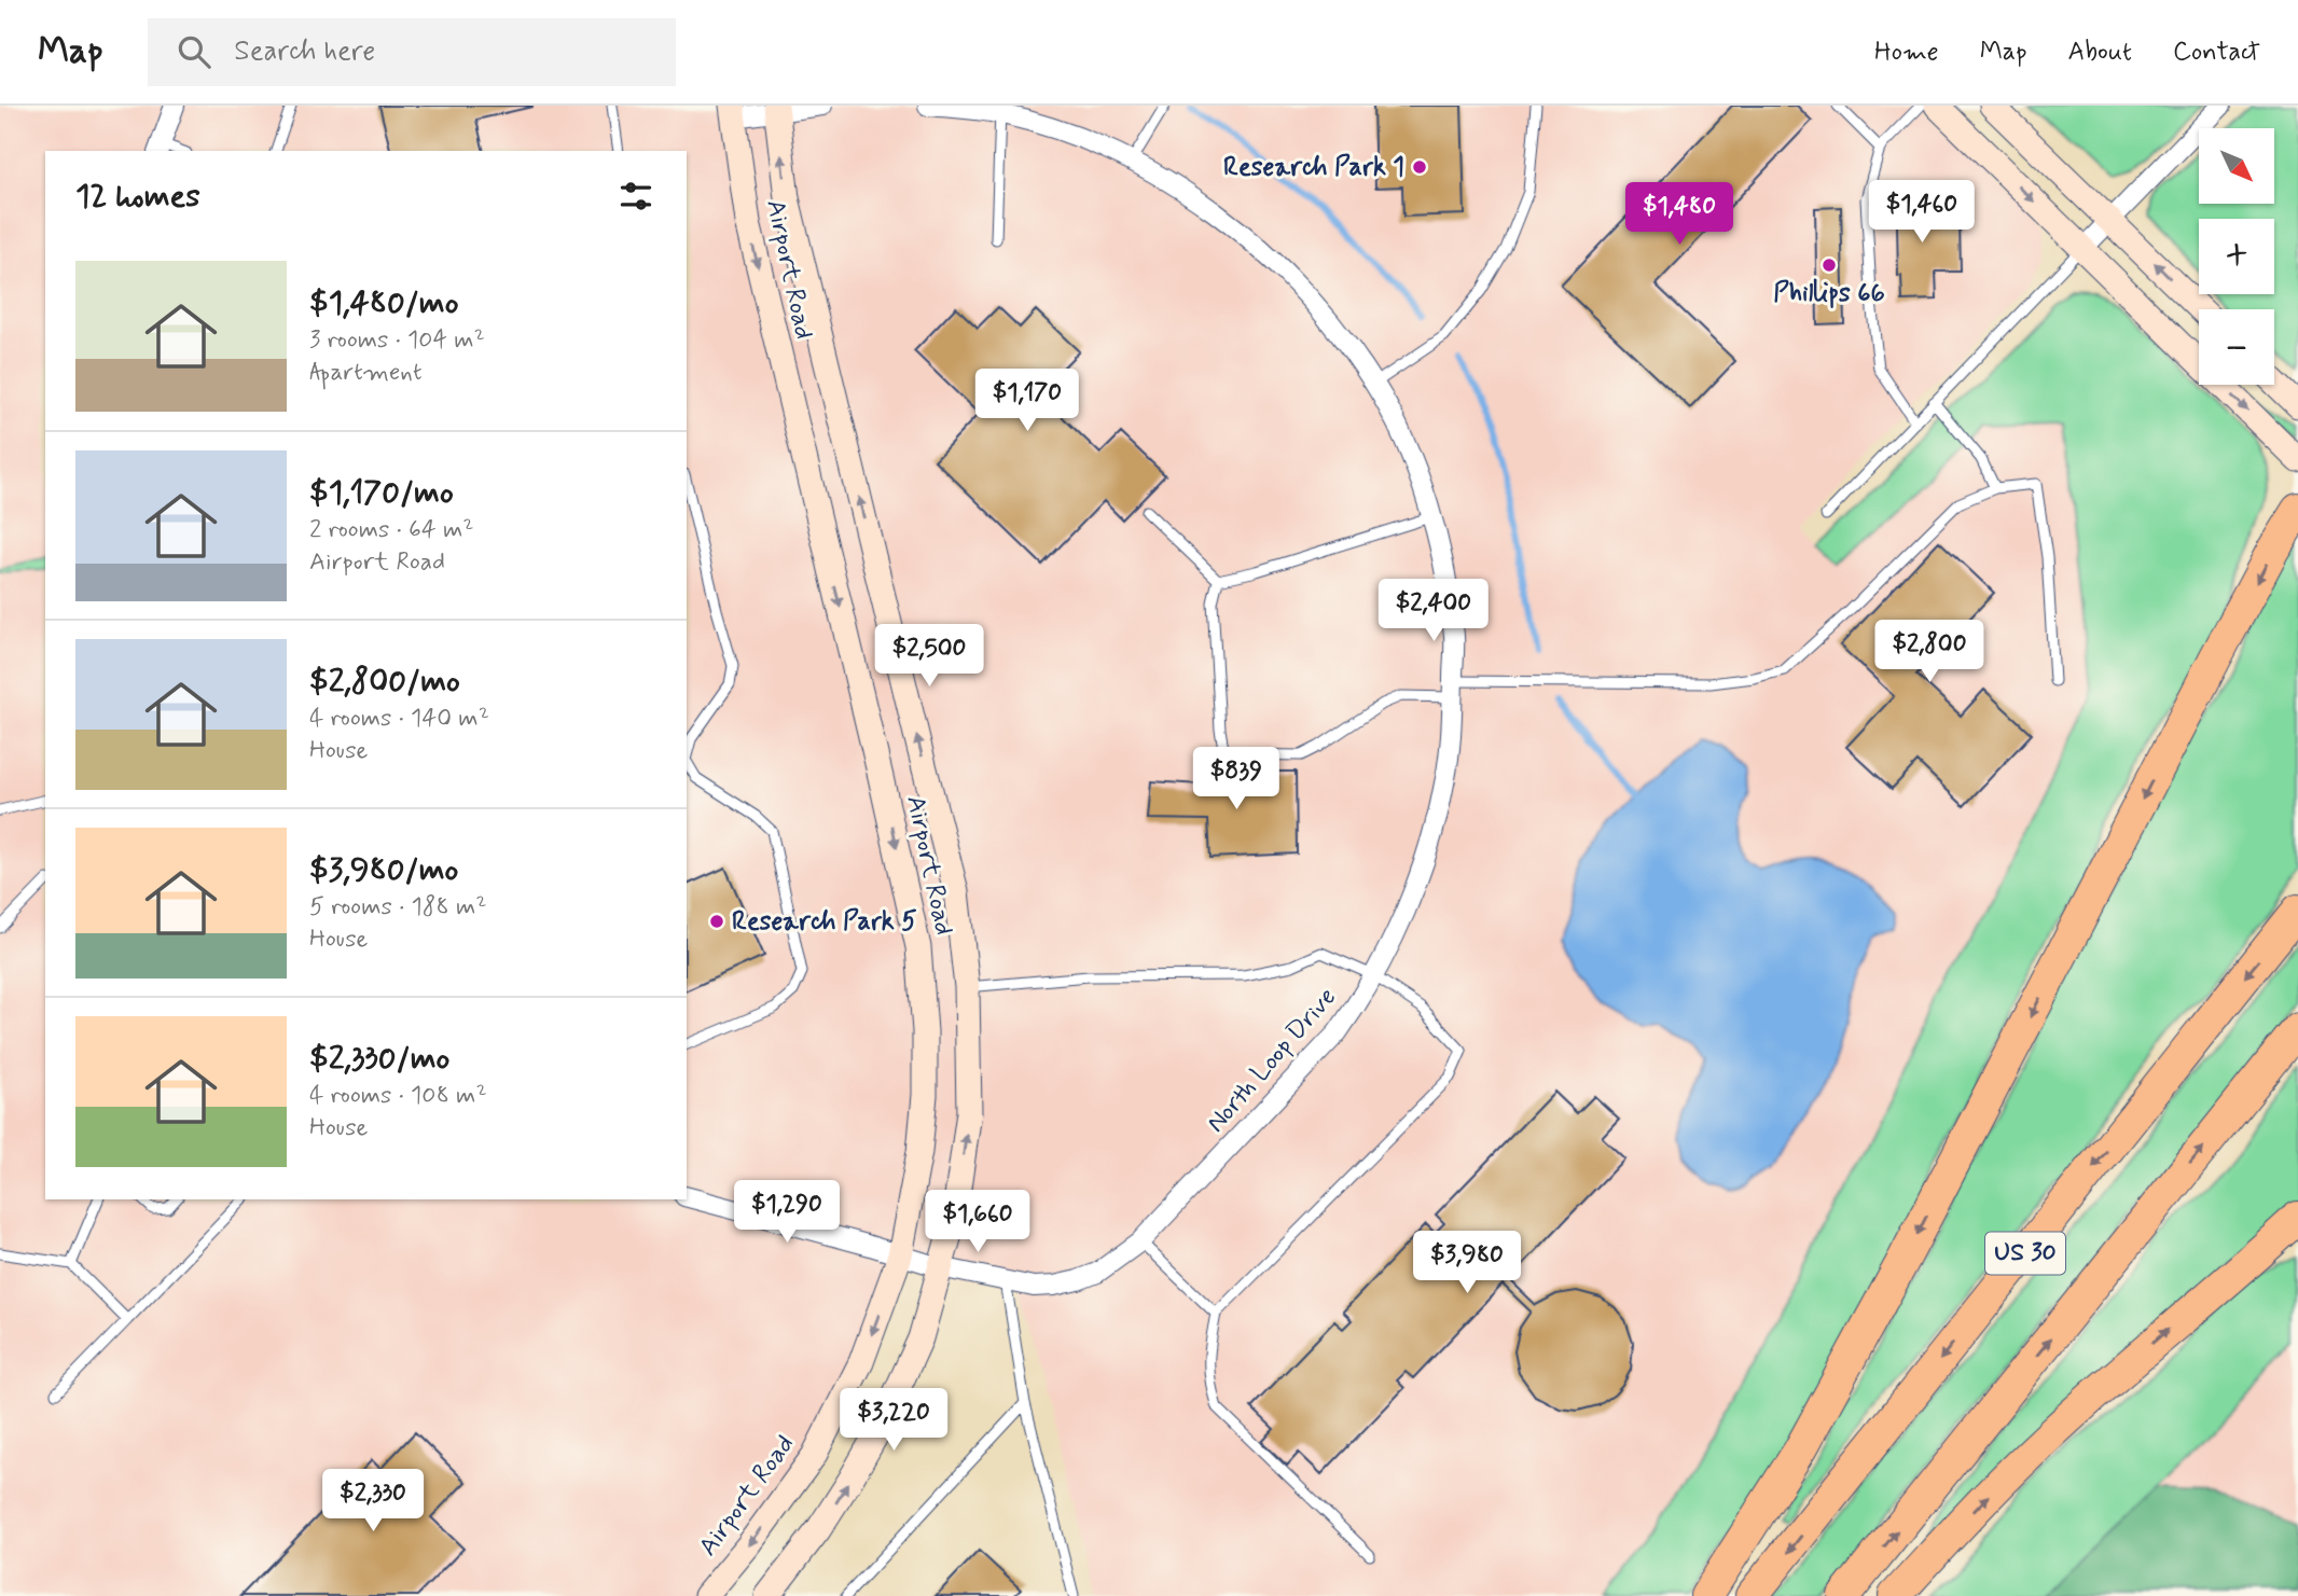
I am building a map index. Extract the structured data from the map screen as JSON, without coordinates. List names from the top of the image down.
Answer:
{
  "streets": {
    "highway": ["US 30"],
    "main road": ["Airport Road"],
    "street": ["North Loop Drive"]
  },
  "crossings": [
    ["Airport Road", "North Loop Drive"]
  ],
  "places": ["Research Park 1", "Phillips 66", "Research Park 5"],
  "north": "bottom right",
  "page": {
    "header": "Map",
    "search": "Search here",
    "nav": [
      "Home",
      "Map",
      "About",
      "Contact"
    ],
    "map_buttons": ["+", "−"],
    "heading": "12 homes",
    "price": [
      "$1,460",
      "$1,480",
      "$1,170",
      "$2,400",
      "$2,800",
      "$2,500",
      "$839",
      "$1,290",
      "$1,660",
      "$3,980",
      "$3,220",
      "$2,330"
    ],
    "list": [
      {
        "name": "$1,480/mo",
        "note": "3 rooms · 104 m² · Apartment"
      },
      {
        "name": "$1,170/mo",
        "note": "2 rooms · 64 m² · Airport Road"
      },
      {
        "name": "$2,800/mo",
        "note": "4 rooms · 140 m² · House"
      },
      {
        "name": "$3,980/mo",
        "note": "5 rooms · 188 m² · House"
      },
      {
        "name": "$2,330/mo",
        "note": "4 rooms · 108 m² · House"
      }
    ]
  }
}
